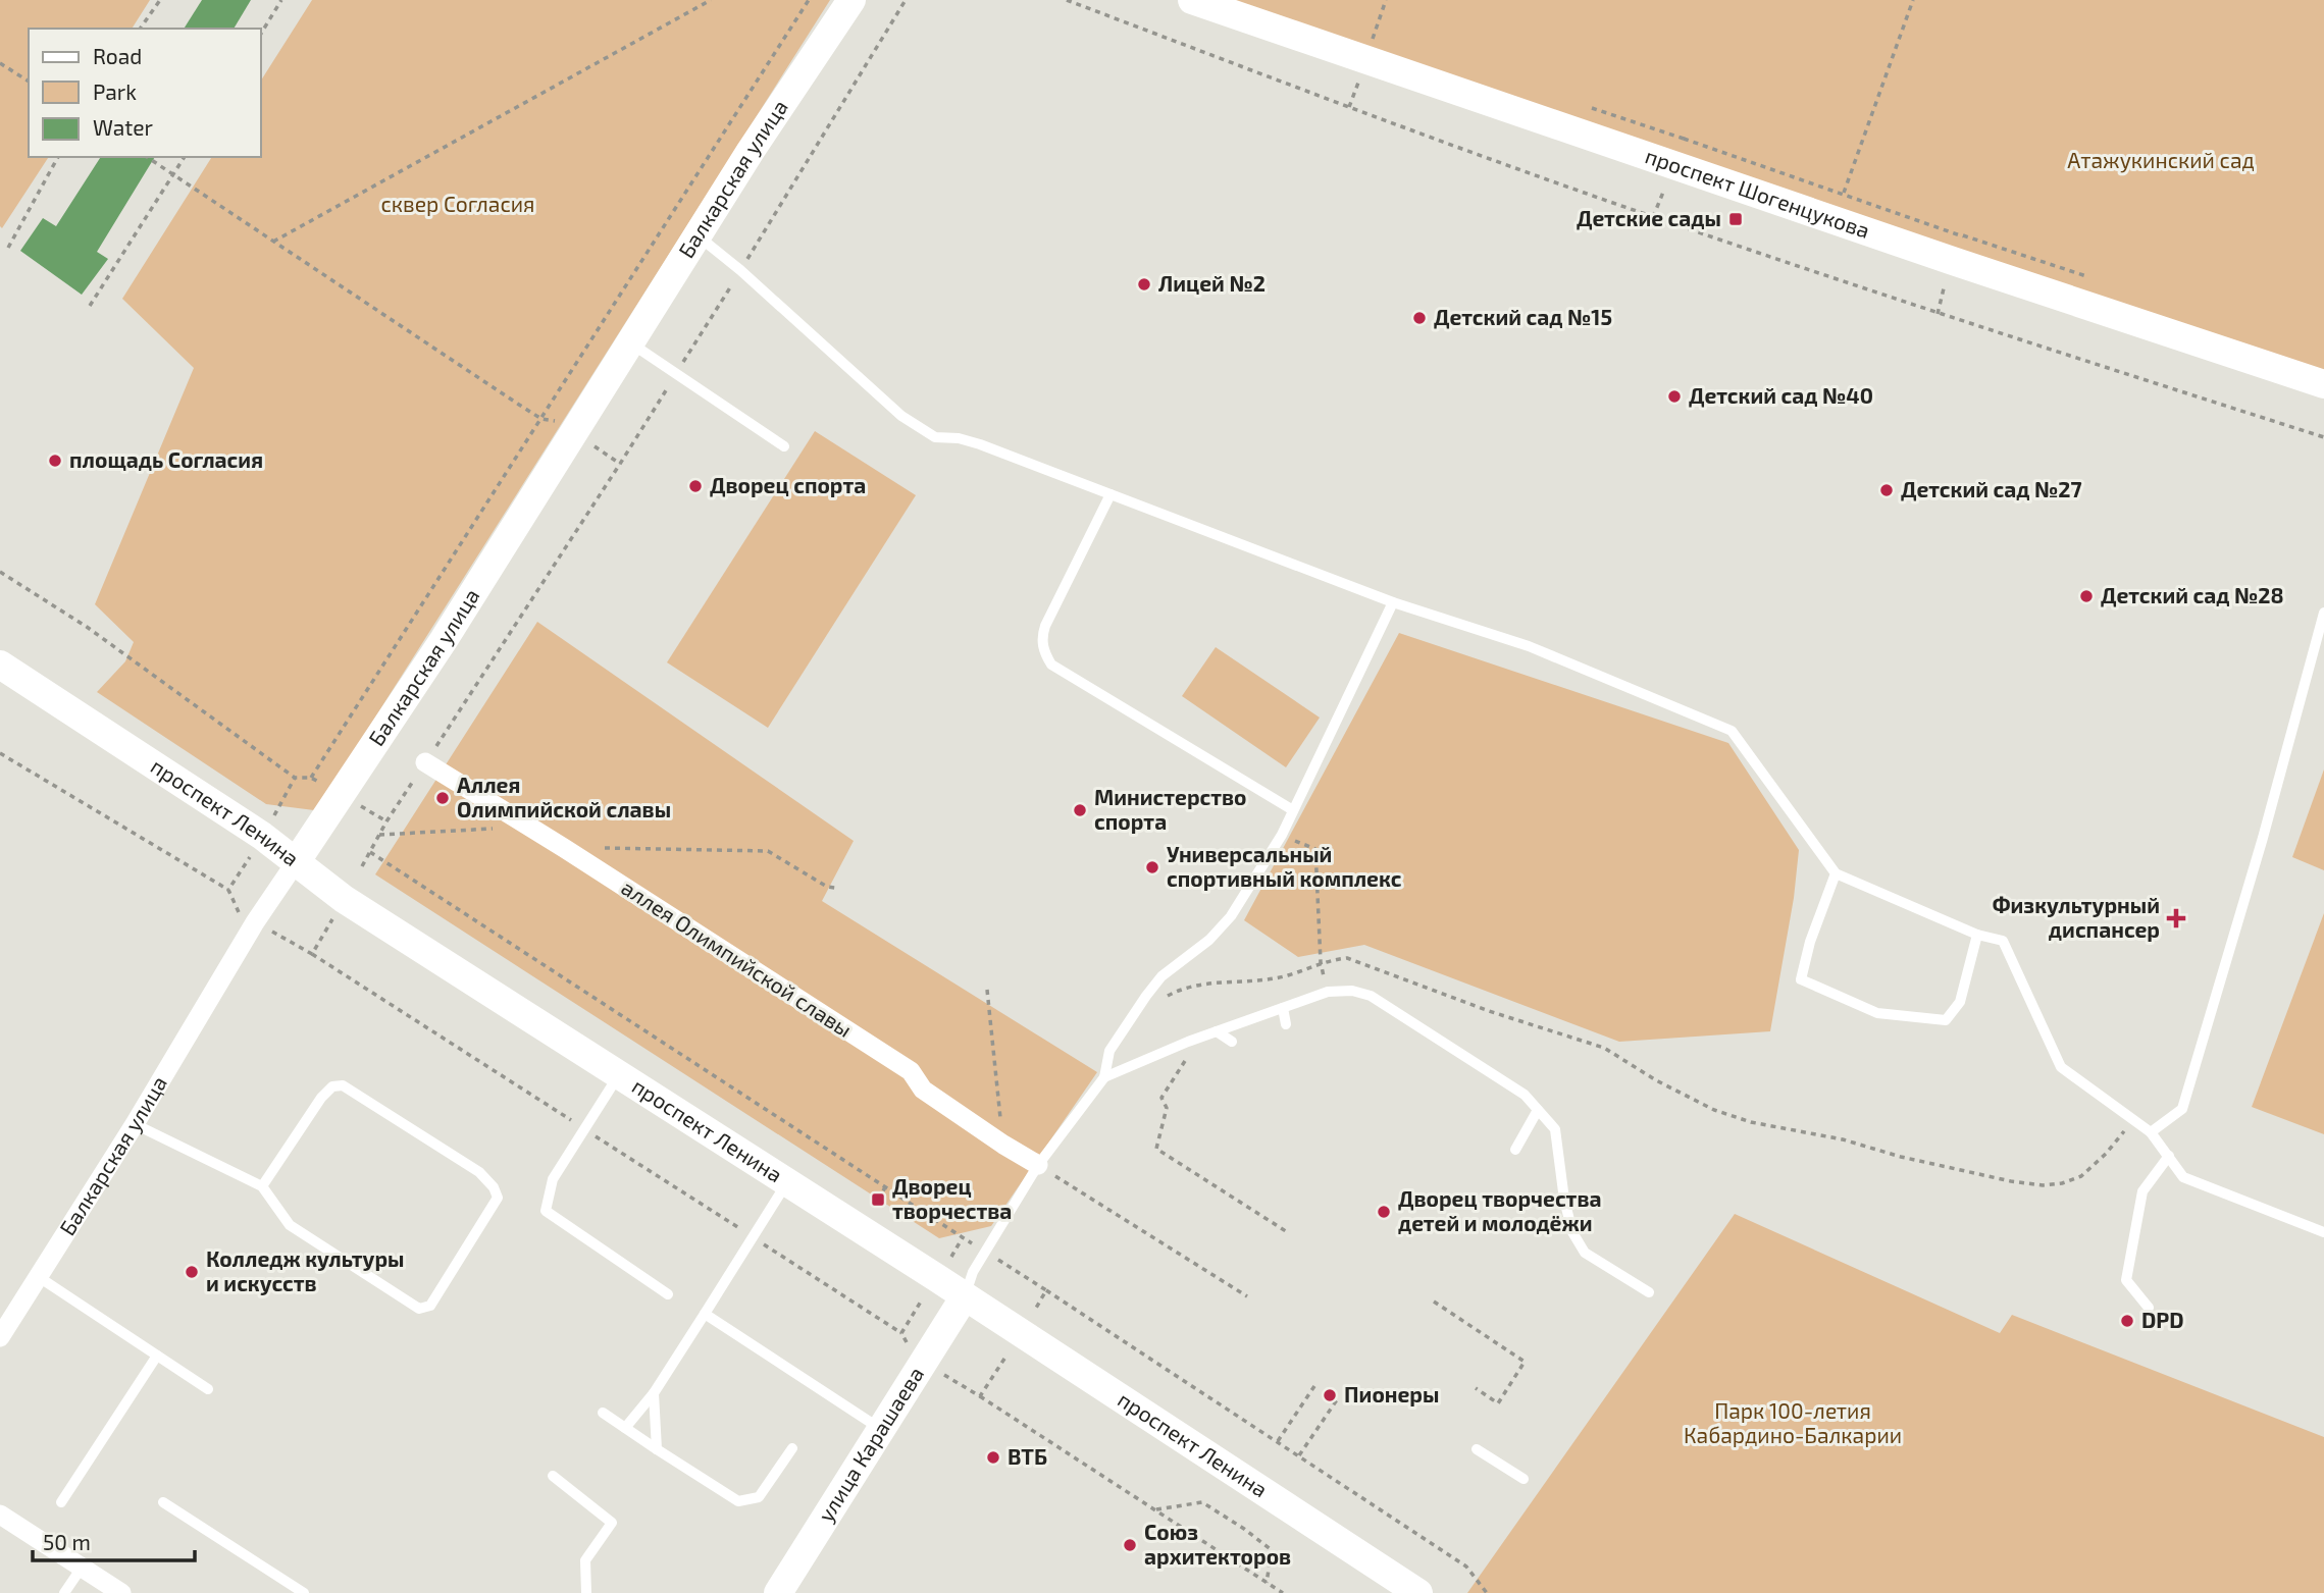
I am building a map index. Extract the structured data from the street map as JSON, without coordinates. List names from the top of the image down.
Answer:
{
  "streets": {
    "main road": [
      "Балкарская улица",
      "проспект Шогенцукова",
      "проспект Ленина",
      "улица Карашаева"
    ],
    "street": ["аллея Олимпийской славы"]
  },
  "crossings": [
    ["Балкарская улица", "проспект Ленина"],
    ["проспект Ленина", "улица Карашаева"]
  ],
  "parks": ["Атажукинский сад", "сквер Согласия", "Парк 100-летия Кабардино-Балкарии"],
  "places": {
    "transit": ["Детские сады", "Дворец творчества"],
    "other": [
      "Лицей №2",
      "Детский сад №15",
      "Детский сад №40",
      "площадь Согласия",
      "Дворец спорта",
      "Детский сад №27",
      "Детский сад №28",
      "Аллея Олимпийской славы",
      "Министерство спорта",
      "Универсальный спортивный комплекс",
      "Дворец творчества детей и молодёжи",
      "Колледж культуры и искусств",
      "DPD",
      "Пионеры",
      "ВТБ",
      "Союз архитекторов"
    ],
    "health": ["Физкультурный диспансер"]
  },
  "legend": ["Road", "Park", "Water"],
  "scale_bar": "50 m"
}
